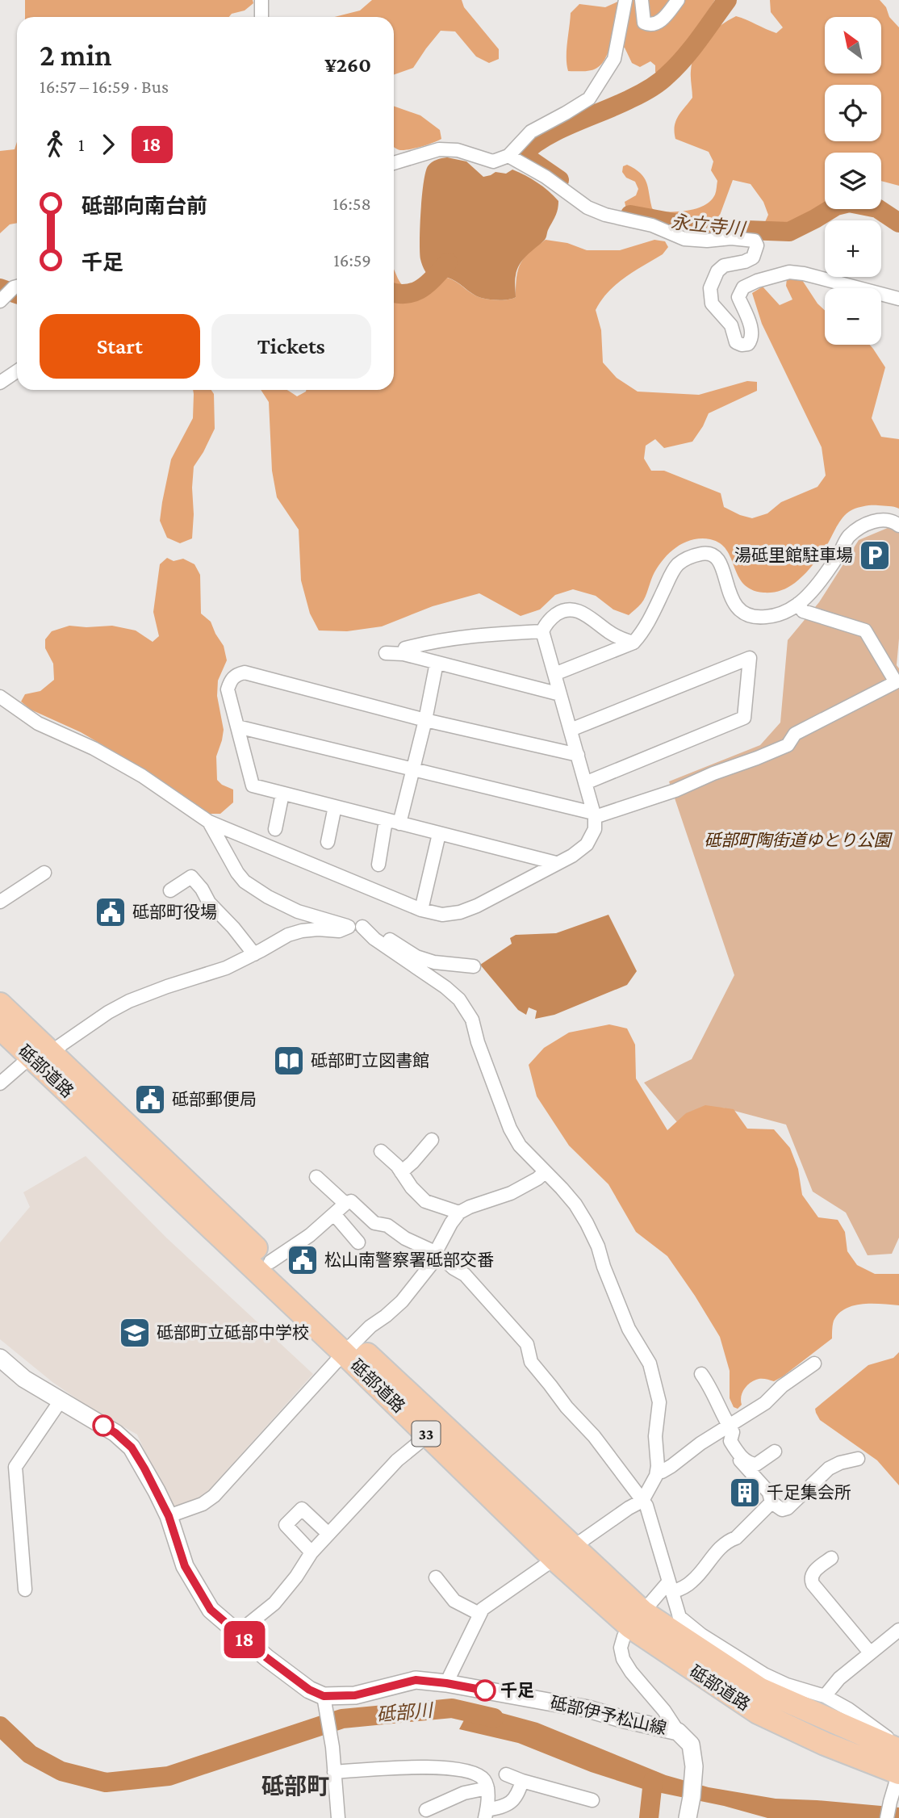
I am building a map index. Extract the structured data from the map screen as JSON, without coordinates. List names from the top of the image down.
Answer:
{
  "streets": {
    "highway": ["砥部道路", "33"],
    "main road": ["砥部伊予松山線"]
  },
  "districts": ["砥部町"],
  "water": ["永立寺川", "砥部川"],
  "parks": ["砥部町陶街道ゆとり公園"],
  "places": {
    "parking": ["湯砥里館駐車場"],
    "public building": ["砥部町役場", "砥部郵便局", "松山南警察署砥部交番"],
    "library": ["砥部町立図書館"],
    "school or university": ["砥部町立砥部中学校"],
    "building": ["千足集会所"],
    "other": ["千足"]
  },
  "lines": ["bus line 18"],
  "north": "top left",
  "page": {
    "on_map": "18",
    "map_buttons": ["+", "−"],
    "heading": ["2 min", "16:57 – 16:59 · Bus", "¥260"],
    "legs": ["1", "18"],
    "list": [
      {
        "name": "砥部向南台前",
        "value": "16:58"
      },
      {
        "name": "千足",
        "value": "16:59"
      }
    ],
    "buttons": ["Start", "Tickets"]
  }
}
